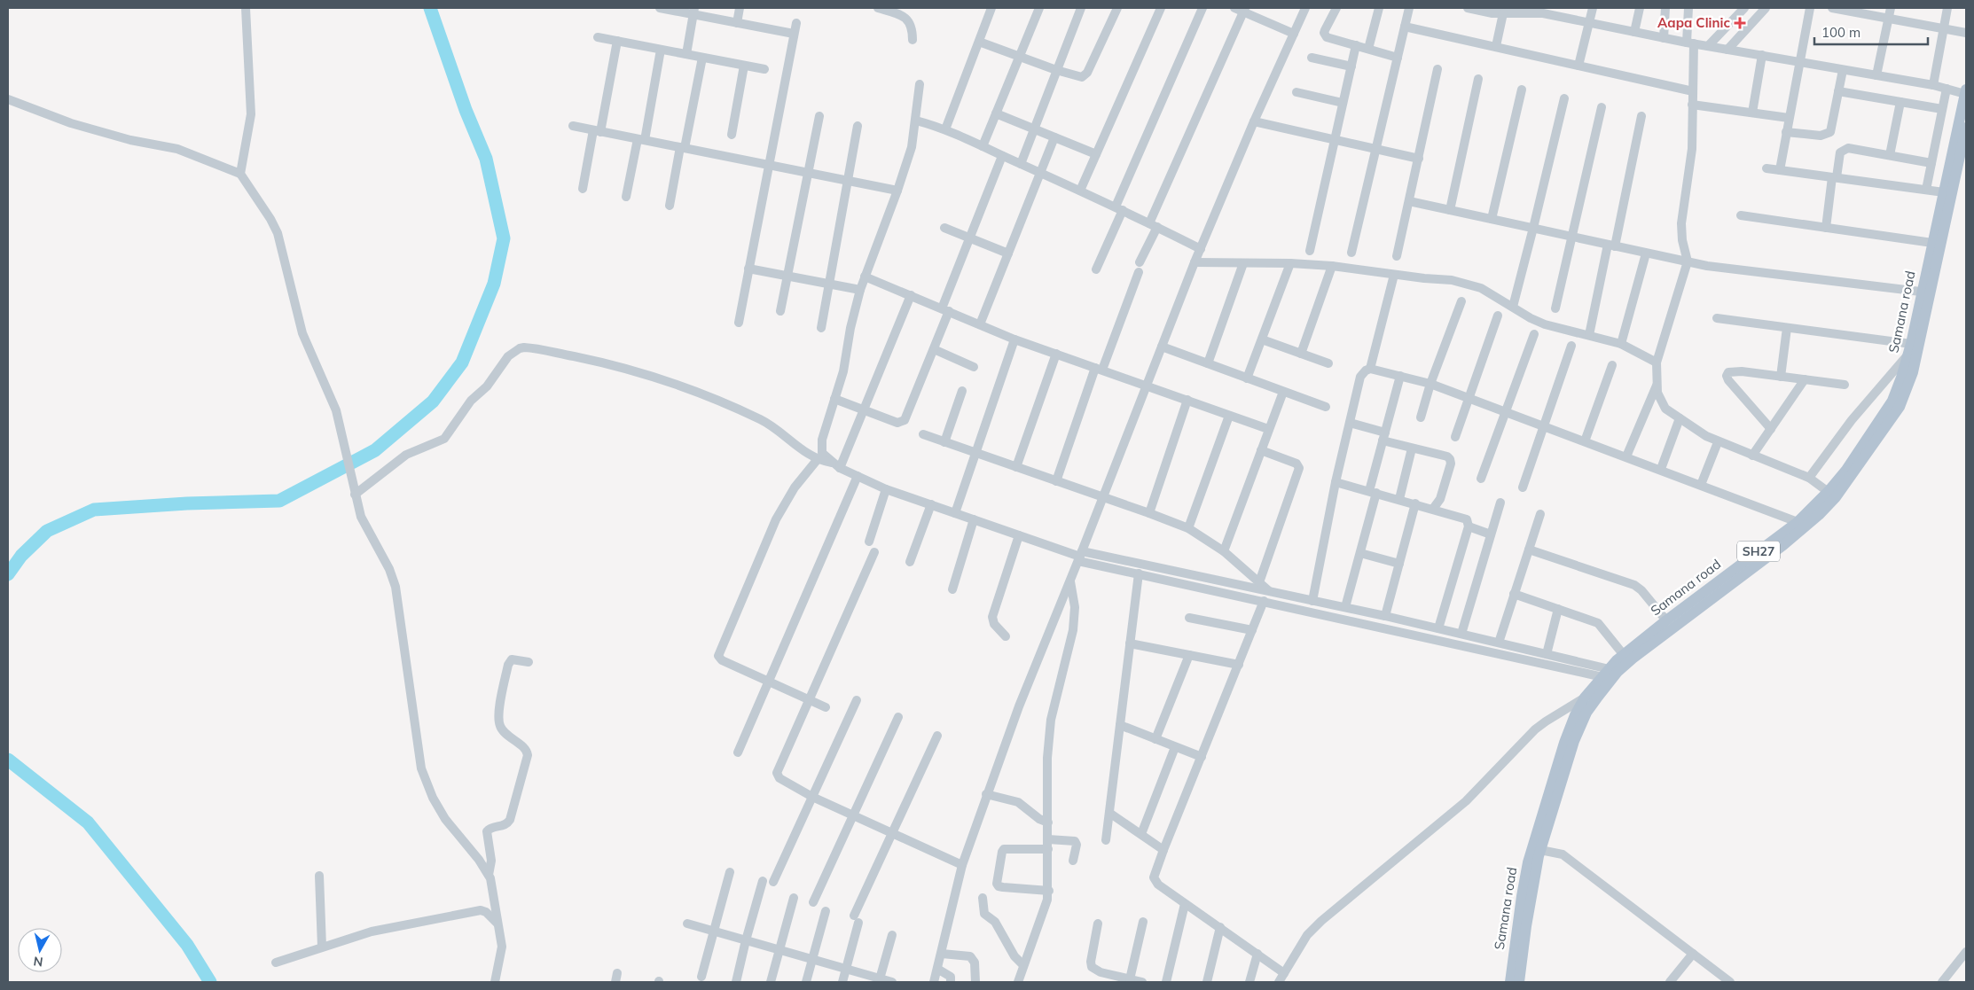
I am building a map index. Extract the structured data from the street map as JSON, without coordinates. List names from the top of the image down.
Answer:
{
  "streets": {
    "main road": ["Samana road", "SH27"]
  },
  "places": {
    "health": ["Aapa Clinic"]
  },
  "scale_bar": "100 m",
  "north": "bottom"
}
